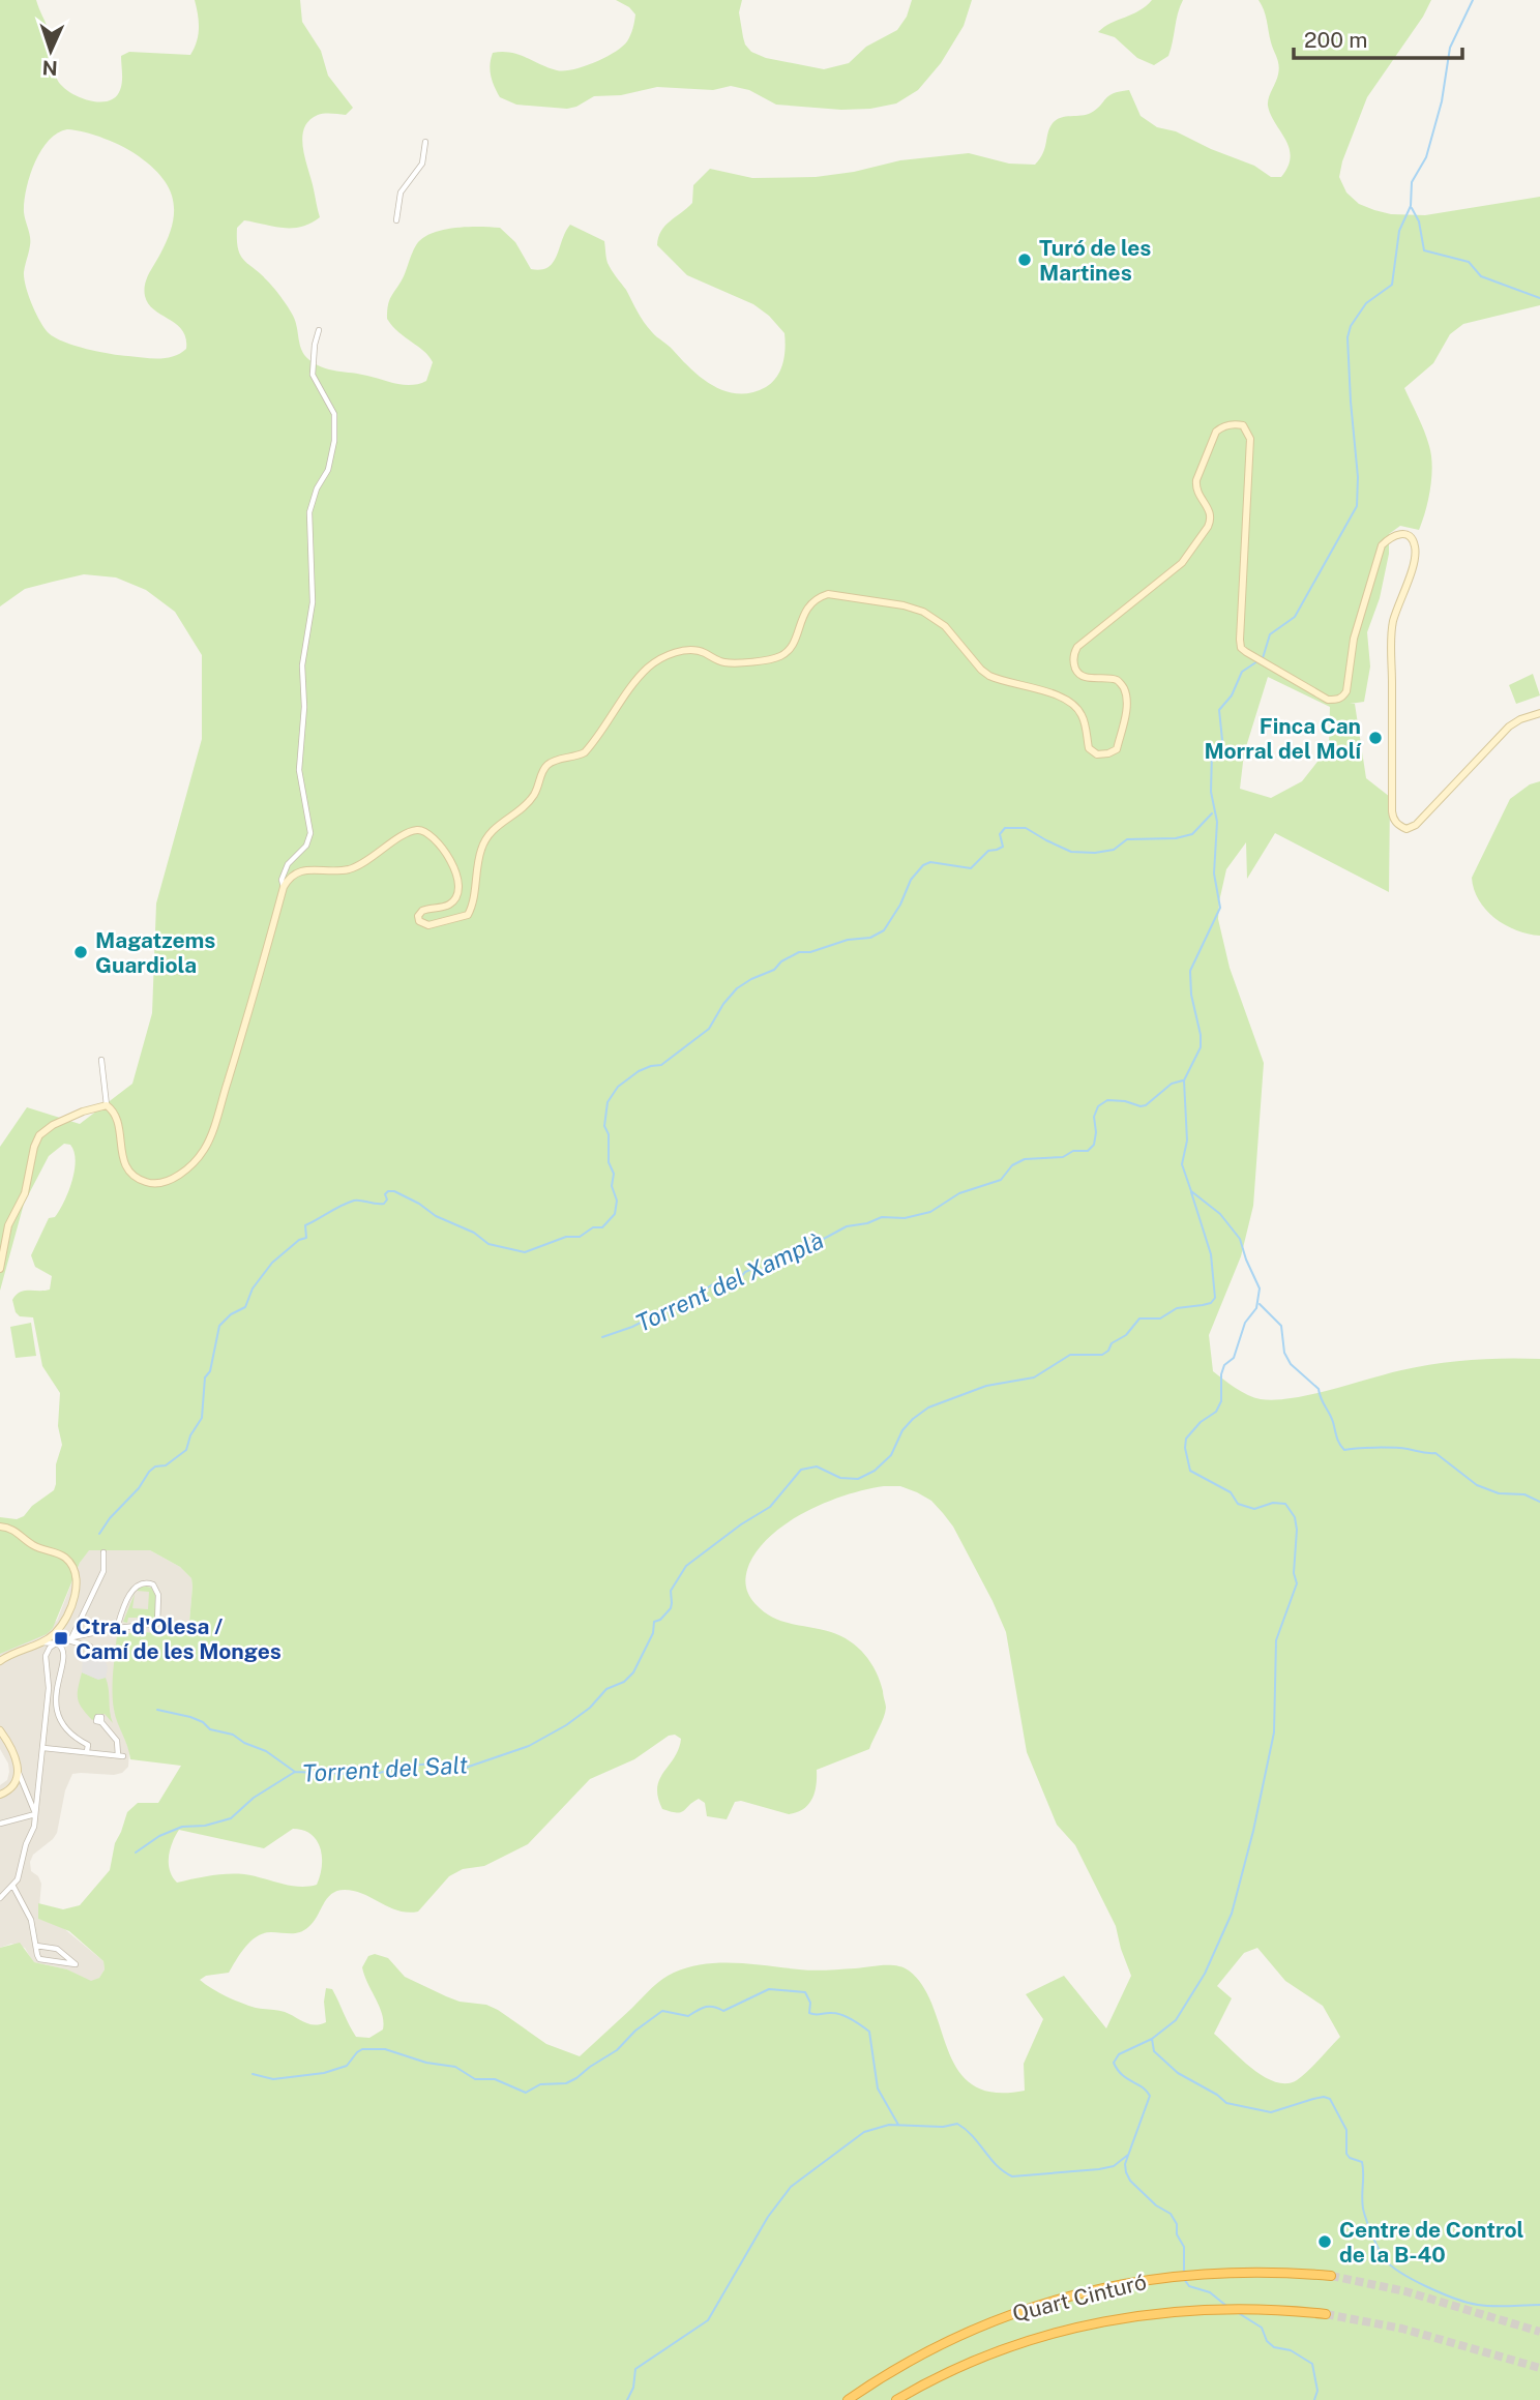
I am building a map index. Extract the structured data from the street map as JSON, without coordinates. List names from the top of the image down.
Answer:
{
  "streets": {
    "highway": ["Quart Cinturó"]
  },
  "water": ["Torrent del Xamplà", "Torrent del Salt"],
  "places": {
    "other": [
      "Turó de les Martines",
      "Finca Can Morral del Molí",
      "Magatzems Guardiola",
      "Centre de Control de la B-40"
    ],
    "transit": ["Ctra. d'Olesa / Camí de les Monges"]
  },
  "scale_bar": "200 m",
  "north": "bottom"
}
